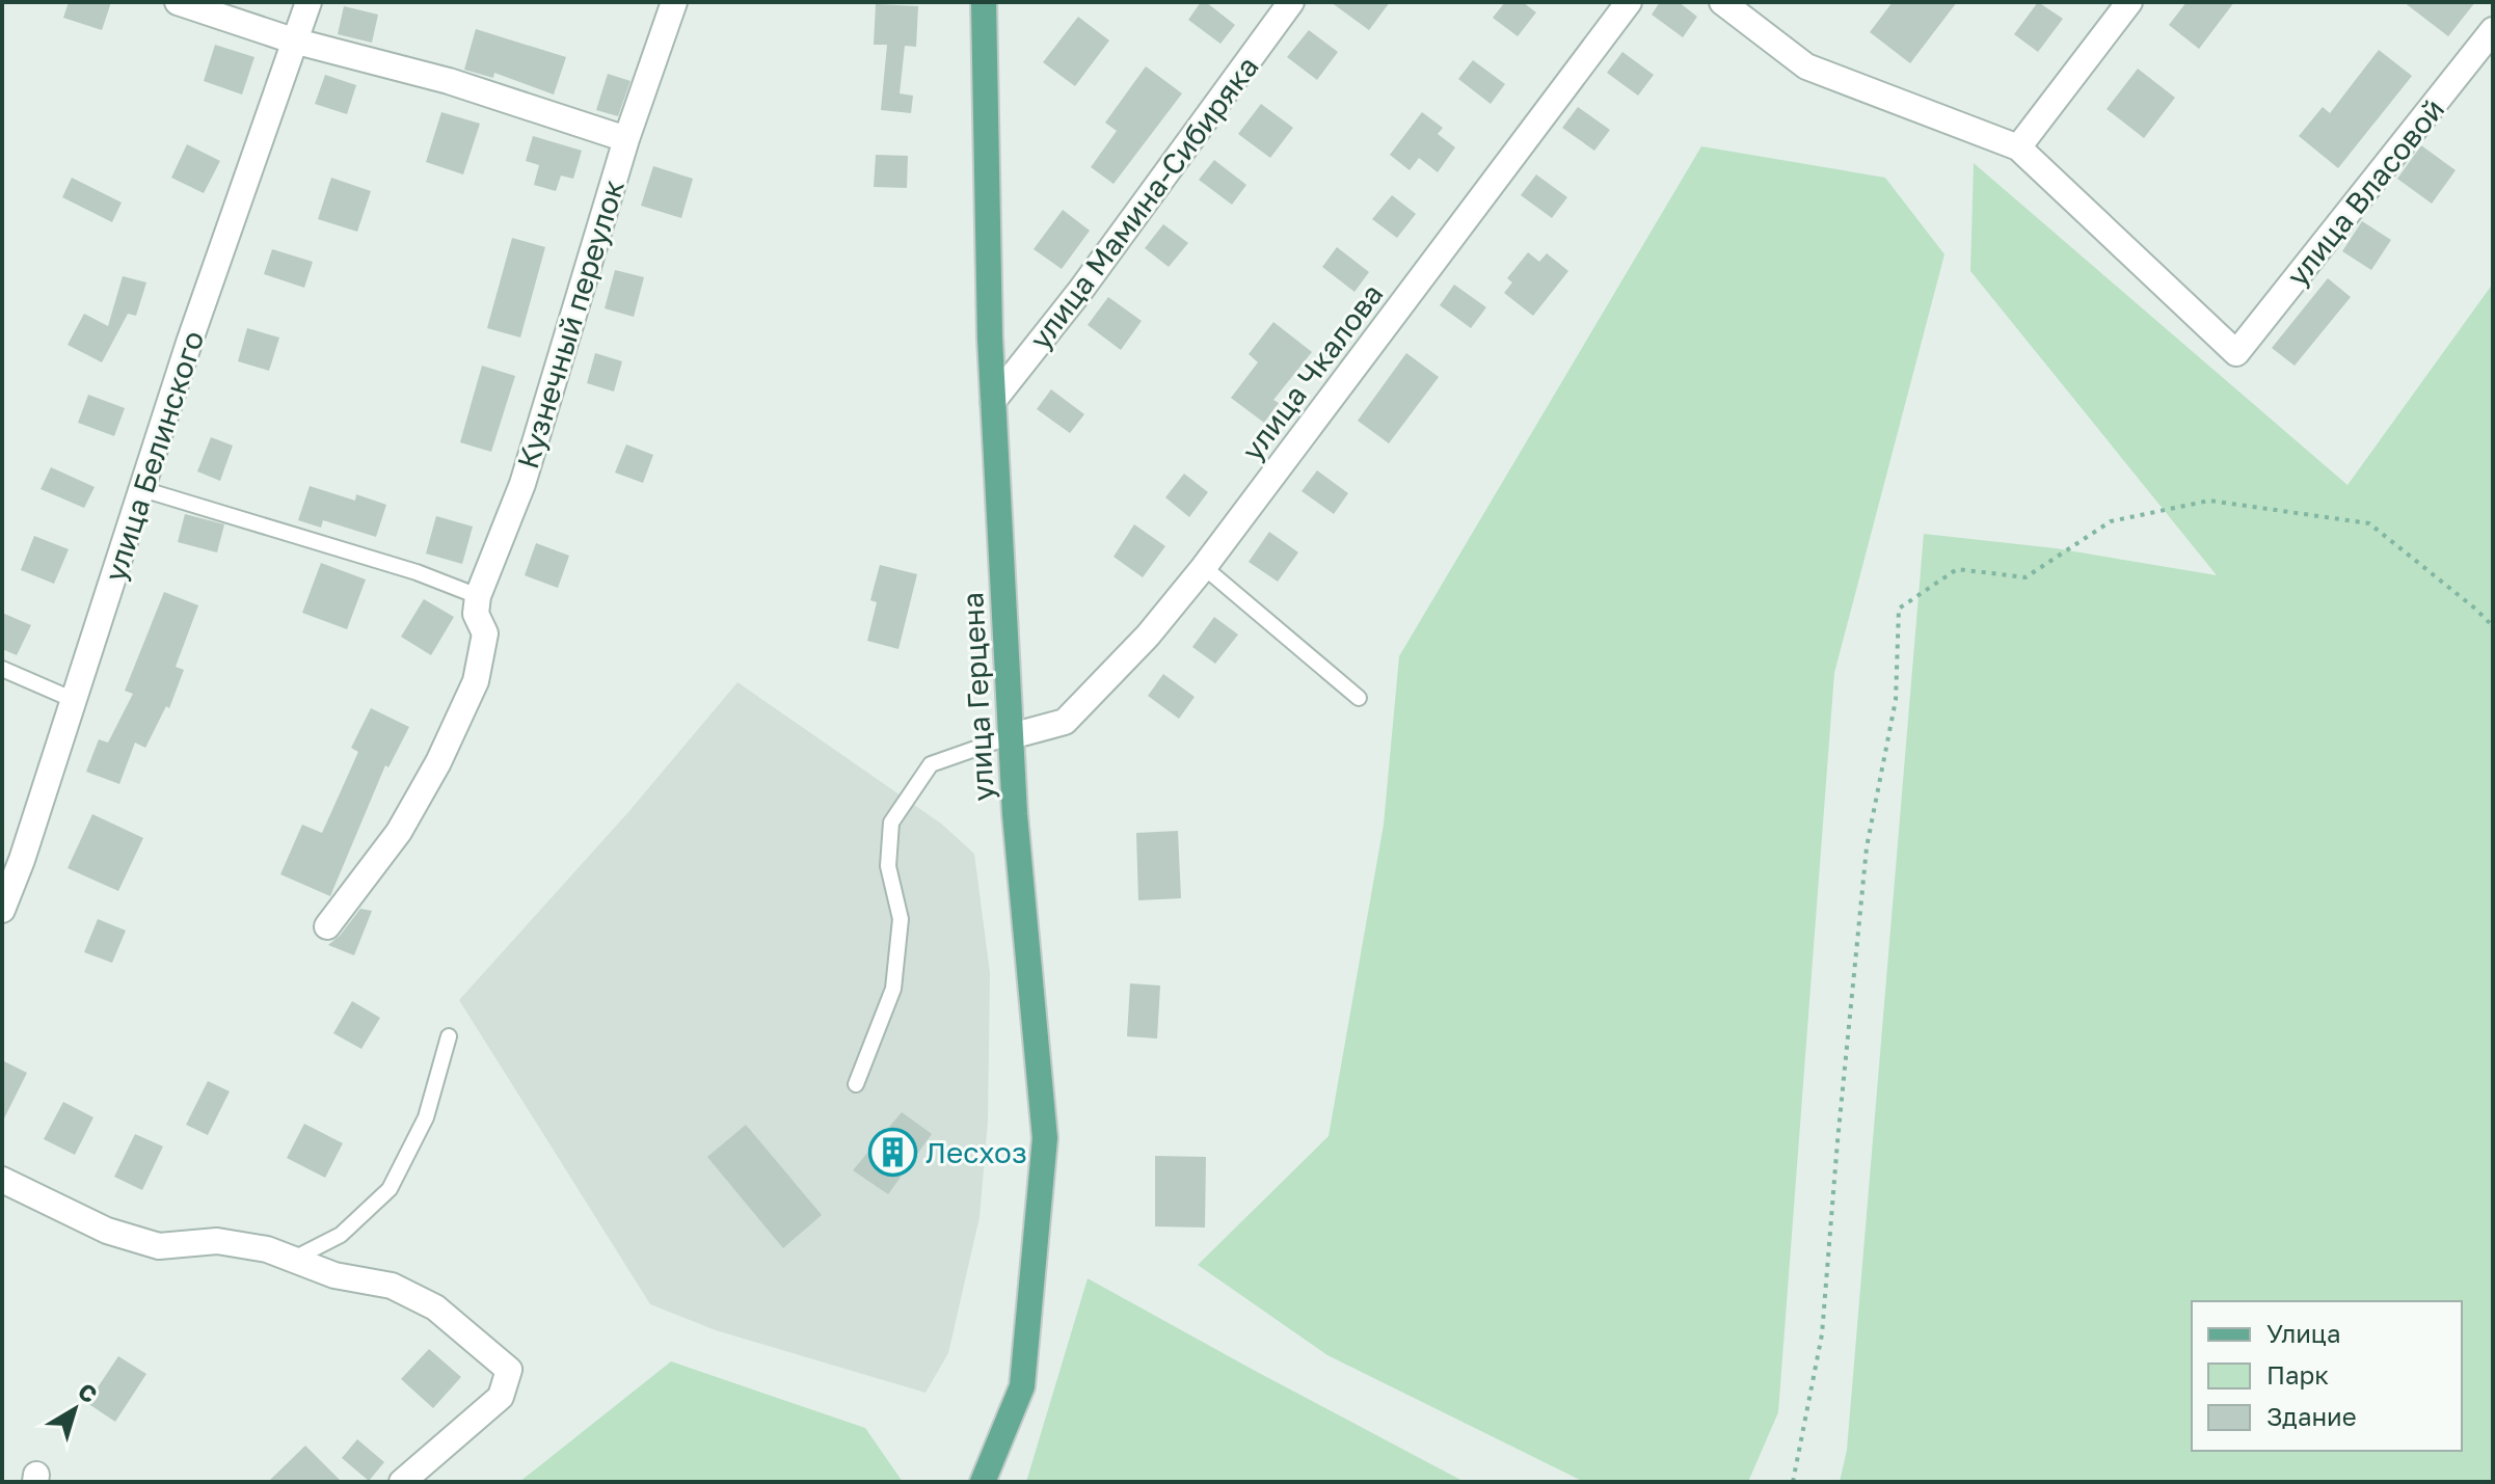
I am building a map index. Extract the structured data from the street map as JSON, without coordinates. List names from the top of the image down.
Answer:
{
  "streets": {
    "main road": ["улица Герцена"],
    "street": [
      "улица Власовой",
      "улица Мамина-Сибиряка",
      "Кузнечный переулок",
      "улица Чкалова",
      "улица Белинского"
    ]
  },
  "crossings": [
    ["улица Мамина-Сибиряка", "улица Герцена"],
    ["Кузнечный переулок", "улица Белинского"],
    ["улица Чкалова", "улица Герцена"]
  ],
  "places": {
    "building": ["Лесхоз"]
  },
  "legend": ["Улица", "Парк", "Здание"],
  "north": "top right"
}
